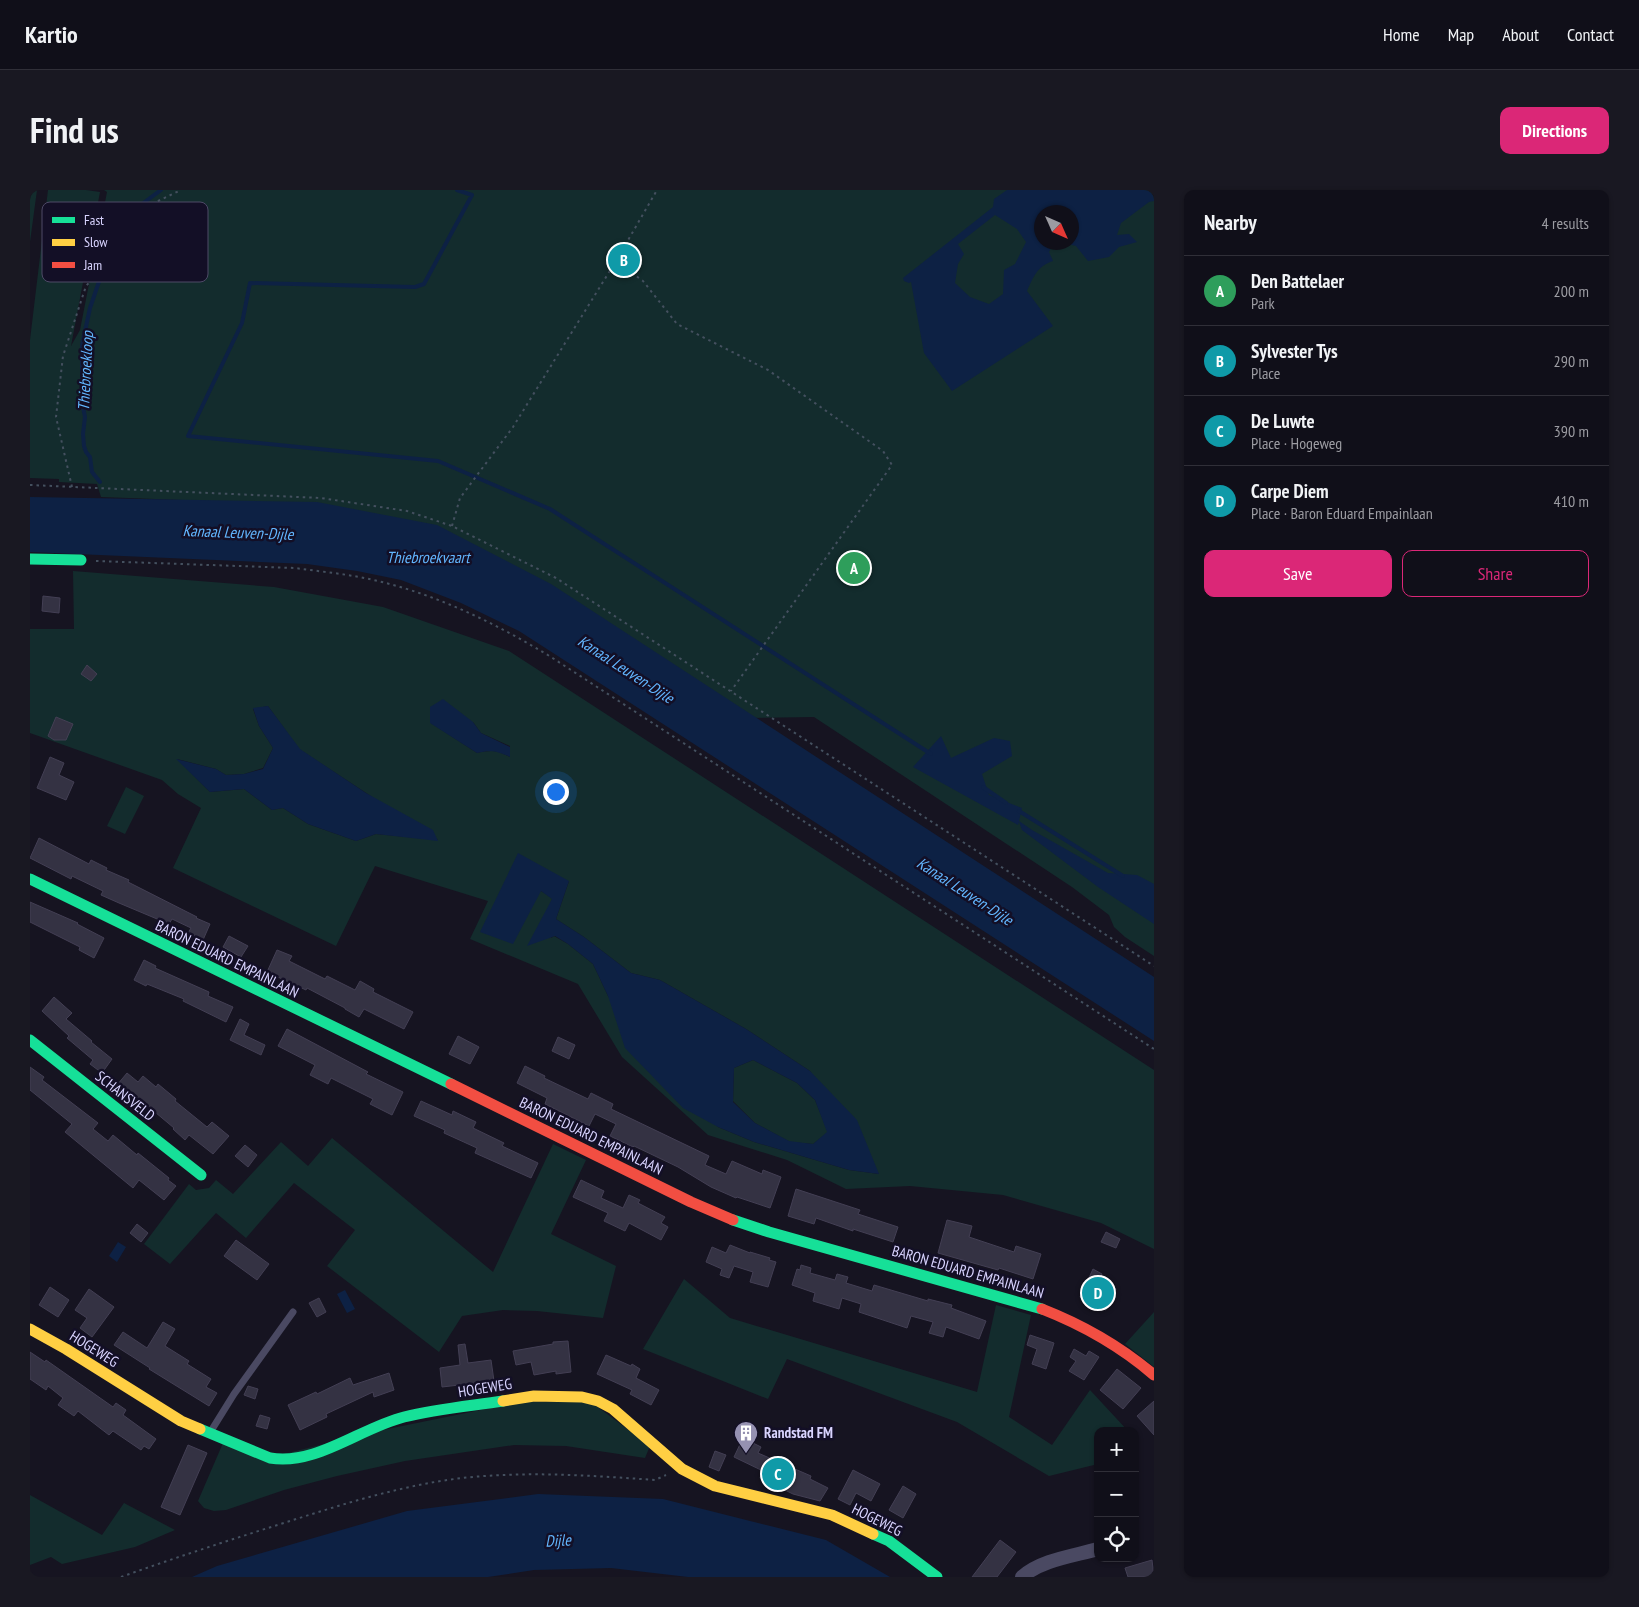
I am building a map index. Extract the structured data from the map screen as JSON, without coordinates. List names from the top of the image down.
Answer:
{
  "streets": {
    "street": ["BARON EDUARD EMPAINLAAN", "SCHANSVELD", "HOGEWEG"]
  },
  "water": [
    "Thiebroekloop",
    "Kanaal Leuven-Dijle",
    "Thiebroekvaart",
    "Dijle"
  ],
  "places": {
    "building": ["Randstad FM"]
  },
  "legend": ["Fast", "Slow", "Jam"],
  "north": "bottom right",
  "page": {
    "header": "Kartio",
    "nav": [
      "Home",
      "Map",
      "About",
      "Contact"
    ],
    "title": "Find us",
    "buttons": [
      "Directions",
      ["Save", "Share"]
    ],
    "heading": ["Nearby", "4 results"],
    "pins": [
      "B",
      "A",
      "D",
      "C"
    ],
    "list": [
      {
        "mark": "A",
        "name": "Den Battelaer",
        "note": "Park",
        "value": "200 m"
      },
      {
        "mark": "B",
        "name": "Sylvester Tys",
        "note": "Place",
        "value": "290 m"
      },
      {
        "mark": "C",
        "name": "De Luwte",
        "note": "Place · Hogeweg",
        "value": "390 m"
      },
      {
        "mark": "D",
        "name": "Carpe Diem",
        "note": "Place · Baron Eduard Empainlaan",
        "value": "410 m"
      }
    ],
    "map_buttons": ["+", "−"]
  }
}
